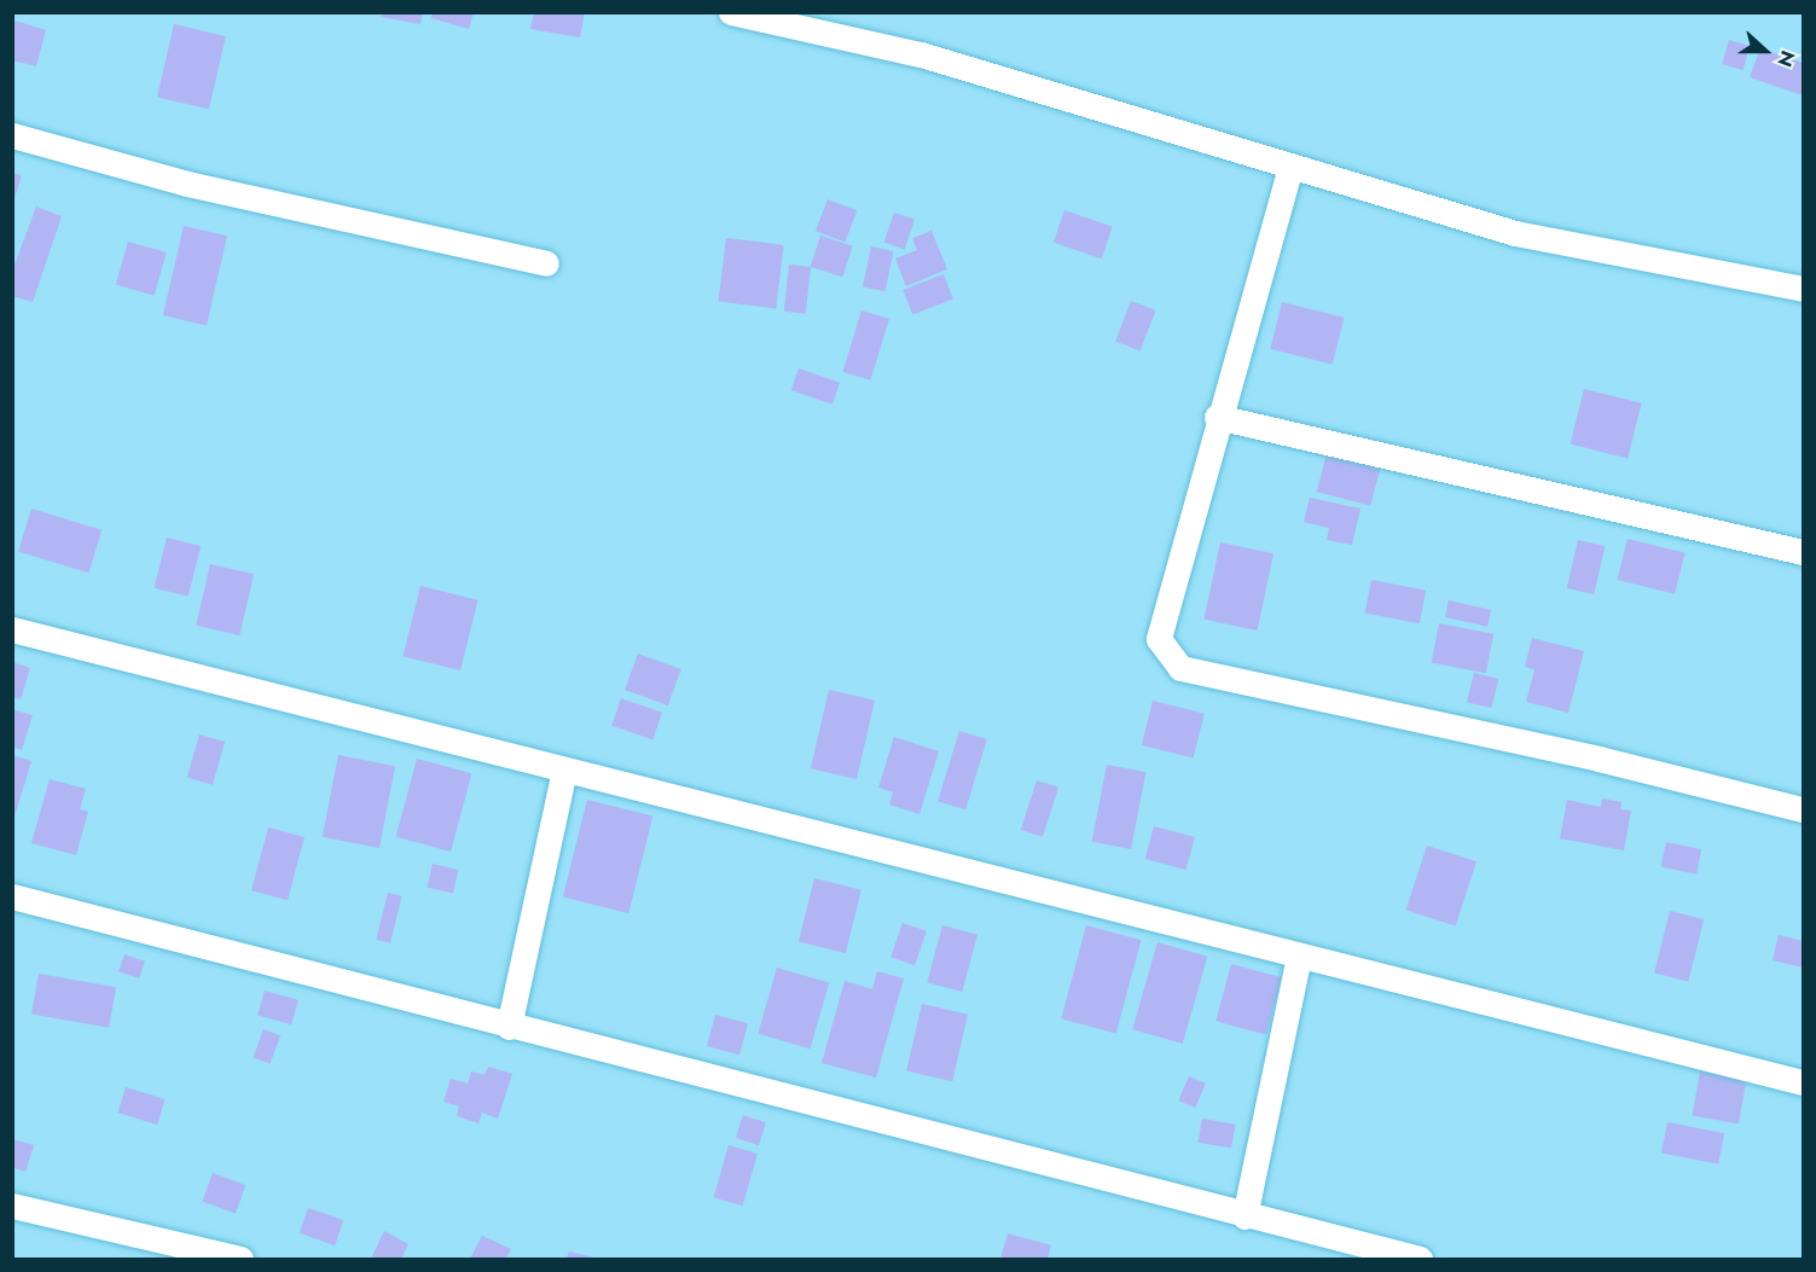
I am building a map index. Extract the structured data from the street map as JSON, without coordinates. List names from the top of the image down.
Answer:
{
  "north": "right"
}
